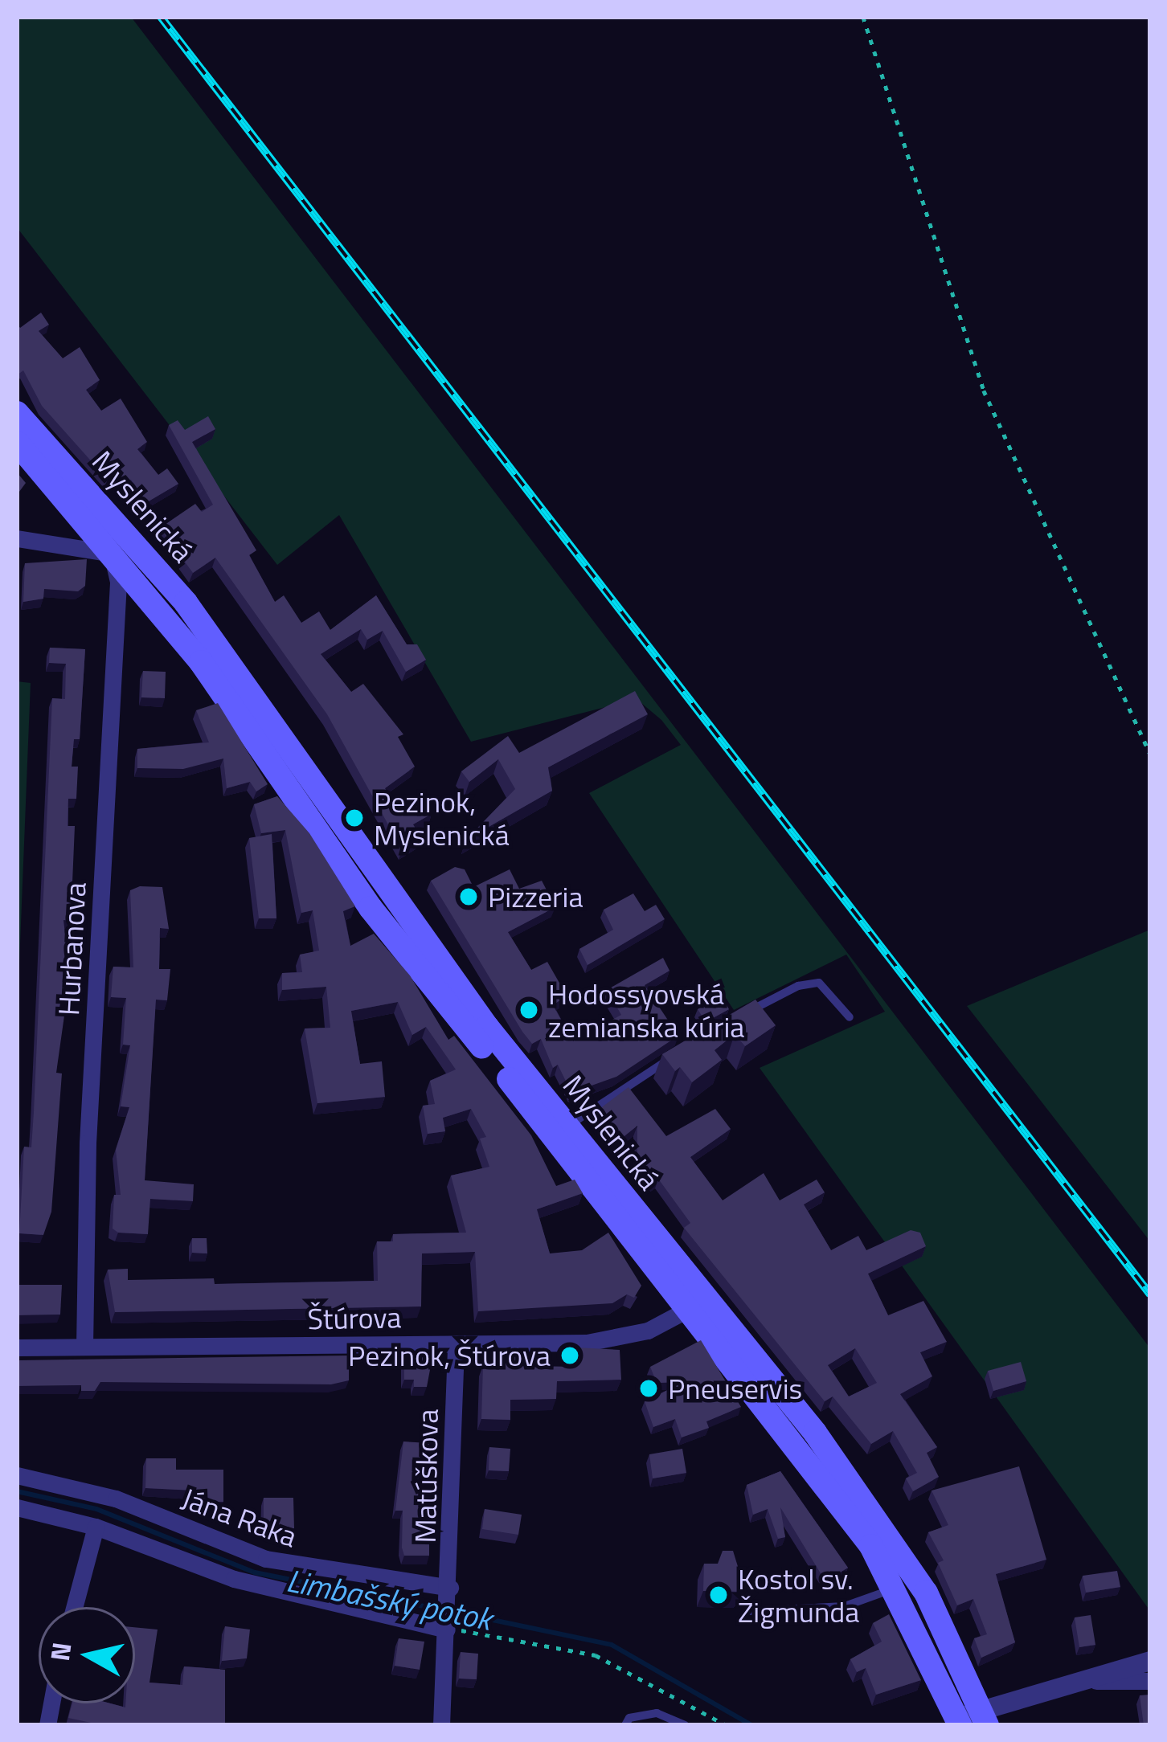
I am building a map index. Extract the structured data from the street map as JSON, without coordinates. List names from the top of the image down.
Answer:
{
  "streets": {
    "main road": ["Myslenická"],
    "street": [
      "Hurbanova",
      "Štúrova",
      "Matúškova",
      "Jána Raka"
    ]
  },
  "crossings": [
    ["Myslenická", "Hurbanova"],
    ["Myslenická", "Štúrova"],
    ["Hurbanova", "Štúrova"],
    ["Štúrova", "Matúškova"],
    ["Matúškova", "Jána Raka"]
  ],
  "water": ["Limbašský potok"],
  "places": [
    "Pezinok, Myslenická",
    "Pizzeria",
    "Hodossyovská zemianska kúria",
    "Pezinok, Štúrova",
    "Pneuservis",
    "Kostol sv. Žigmunda"
  ],
  "north": "left"
}
